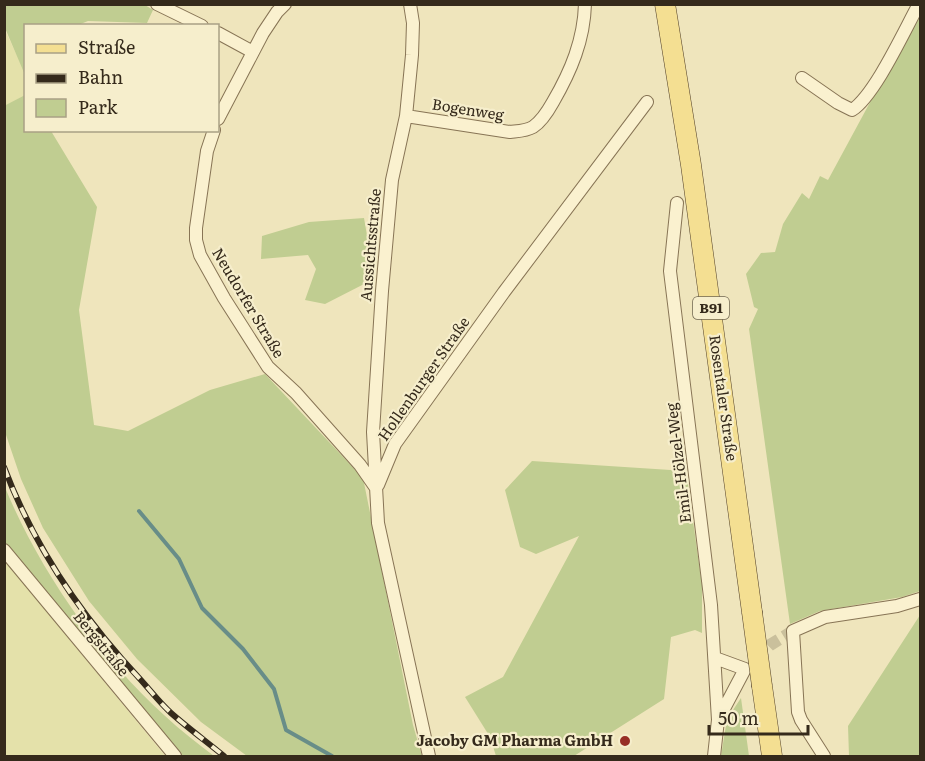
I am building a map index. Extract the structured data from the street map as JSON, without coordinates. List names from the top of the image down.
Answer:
{
  "streets": {
    "main road": ["B91", "Rosentaler Straße"],
    "street": [
      "Bogenweg",
      "Aussichtsstraße",
      "Neudorfer Straße",
      "Hollenburger Straße",
      "Emil-Hölzel-Weg",
      "Bergstraße"
    ]
  },
  "crossings": [
    ["Bogenweg", "Aussichtsstraße"],
    ["Aussichtsstraße", "Neudorfer Straße"],
    ["Aussichtsstraße", "Hollenburger Straße"],
    ["Neudorfer Straße", "Hollenburger Straße"]
  ],
  "places": ["Jacoby GM Pharma GmbH"],
  "legend": ["Straße", "Bahn", "Park"],
  "scale_bar": "50 m"
}
